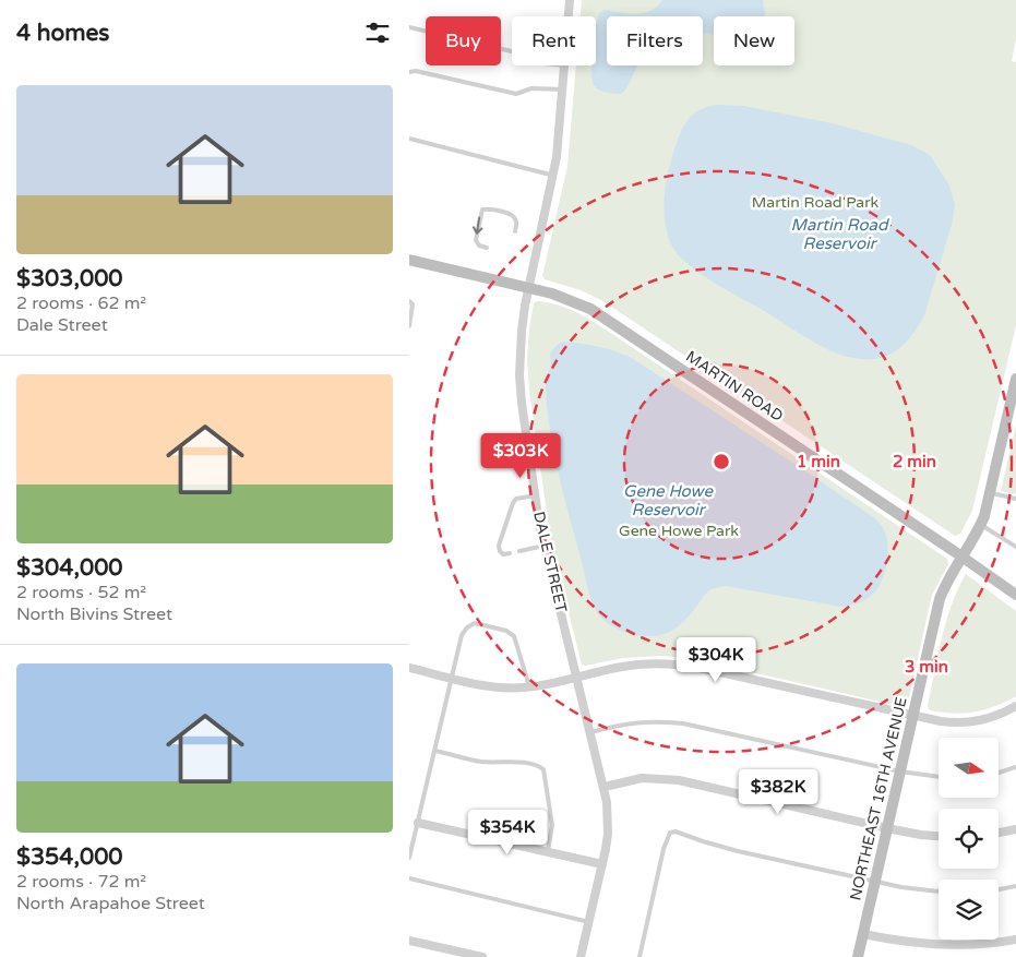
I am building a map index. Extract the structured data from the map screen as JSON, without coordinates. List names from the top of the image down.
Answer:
{
  "streets": {
    "street": ["MARTIN ROAD", "DALE STREET", "NORTHEAST 16TH AVENUE"]
  },
  "crossings": [
    ["MARTIN ROAD", "DALE STREET"],
    ["MARTIN ROAD", "NORTHEAST 16TH AVENUE"]
  ],
  "water": ["Martin Road Reservoir", "Gene Howe Reservoir"],
  "parks": ["Martin Road Park", "Gene Howe Park"],
  "north": "right",
  "page": {
    "heading": "4 homes",
    "chip": [
      "Buy",
      "Rent",
      "Filters",
      "New"
    ],
    "list": [
      {
        "name": "$303,000",
        "note": "2 rooms · 62 m² · Dale Street"
      },
      {
        "name": "$304,000",
        "note": "2 rooms · 52 m² · North Bivins Street"
      },
      {
        "name": "$354,000",
        "note": "2 rooms · 72 m² · North Arapahoe Street"
      }
    ],
    "price": [
      "$303K",
      "$304K",
      "$382K",
      "$354K"
    ]
  },
  "rings": ["1 min", "2 min", "3 min"]
}
